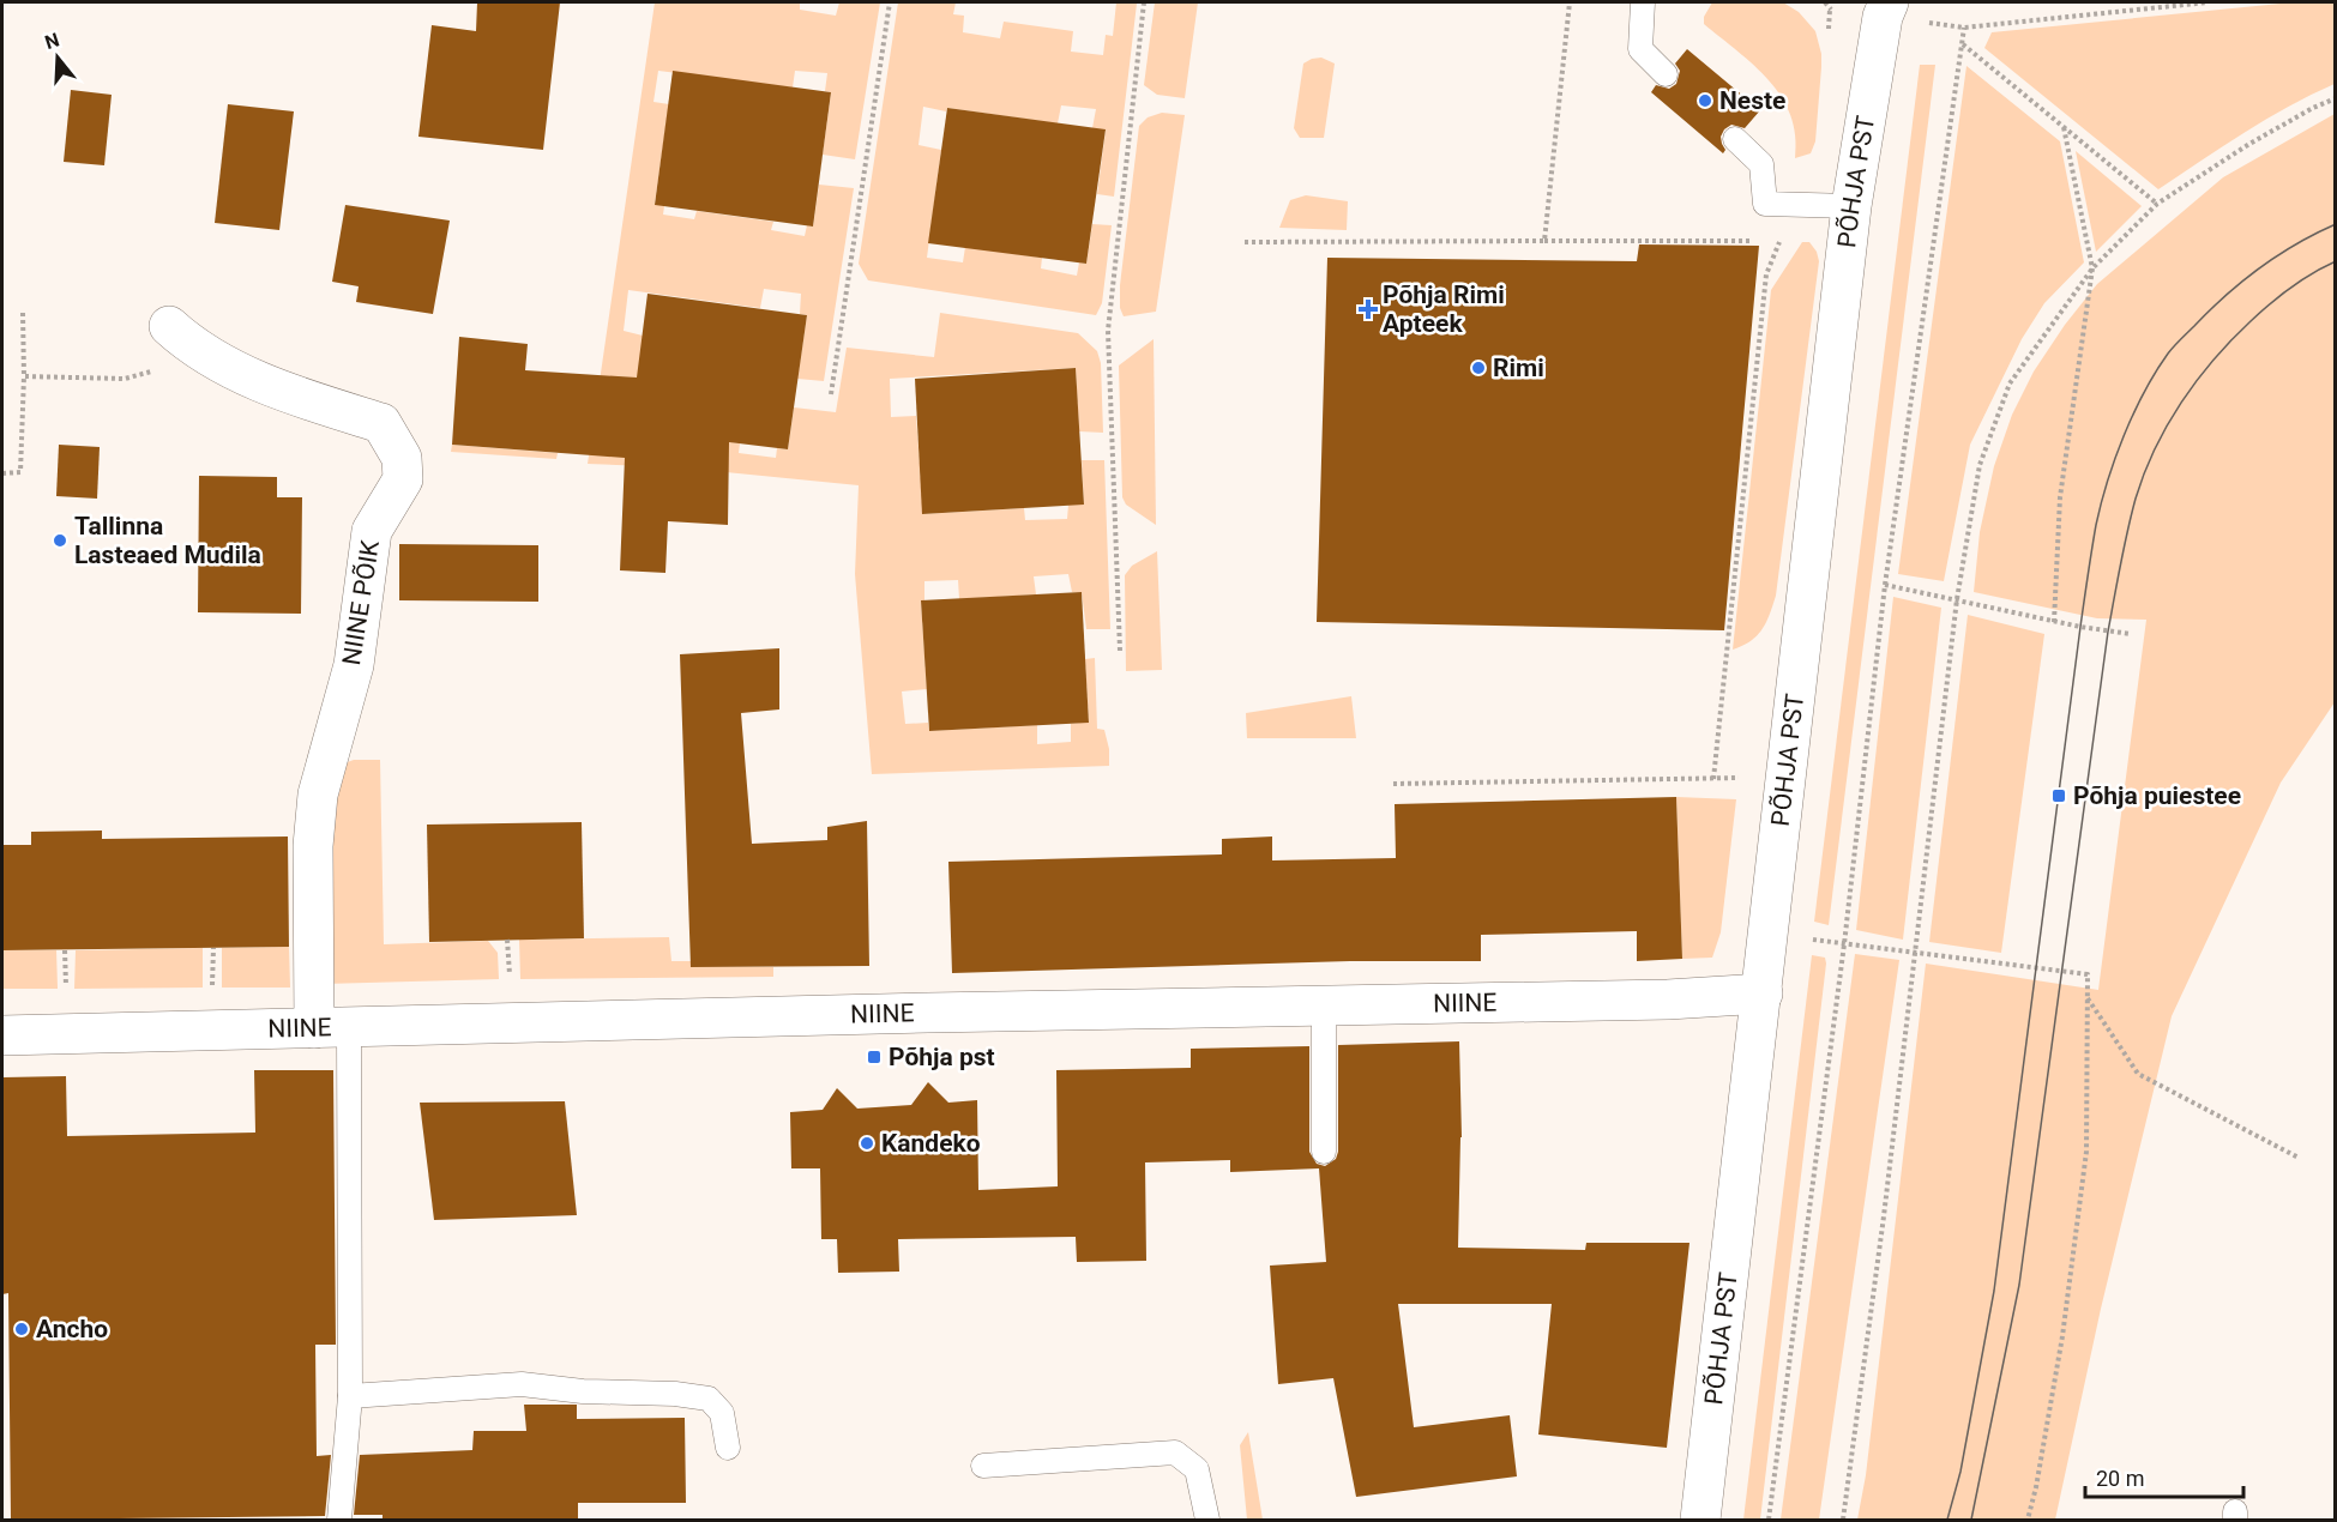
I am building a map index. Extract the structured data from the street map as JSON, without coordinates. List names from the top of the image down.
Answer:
{
  "streets": {
    "street": ["PÕHJA PST", "NIINE PÕIK", "NIINE"]
  },
  "crossings": [
    ["PÕHJA PST", "NIINE"],
    ["NIINE PÕIK", "NIINE"]
  ],
  "places": {
    "other": [
      "Neste",
      "Rimi",
      "Tallinna Lasteaed Mudila",
      "Kandeko",
      "Ancho"
    ],
    "health": ["Põhja Rimi Apteek"],
    "transit": ["Põhja puiestee", "Põhja pst"]
  },
  "scale_bar": "20 m",
  "north": "top"
}
